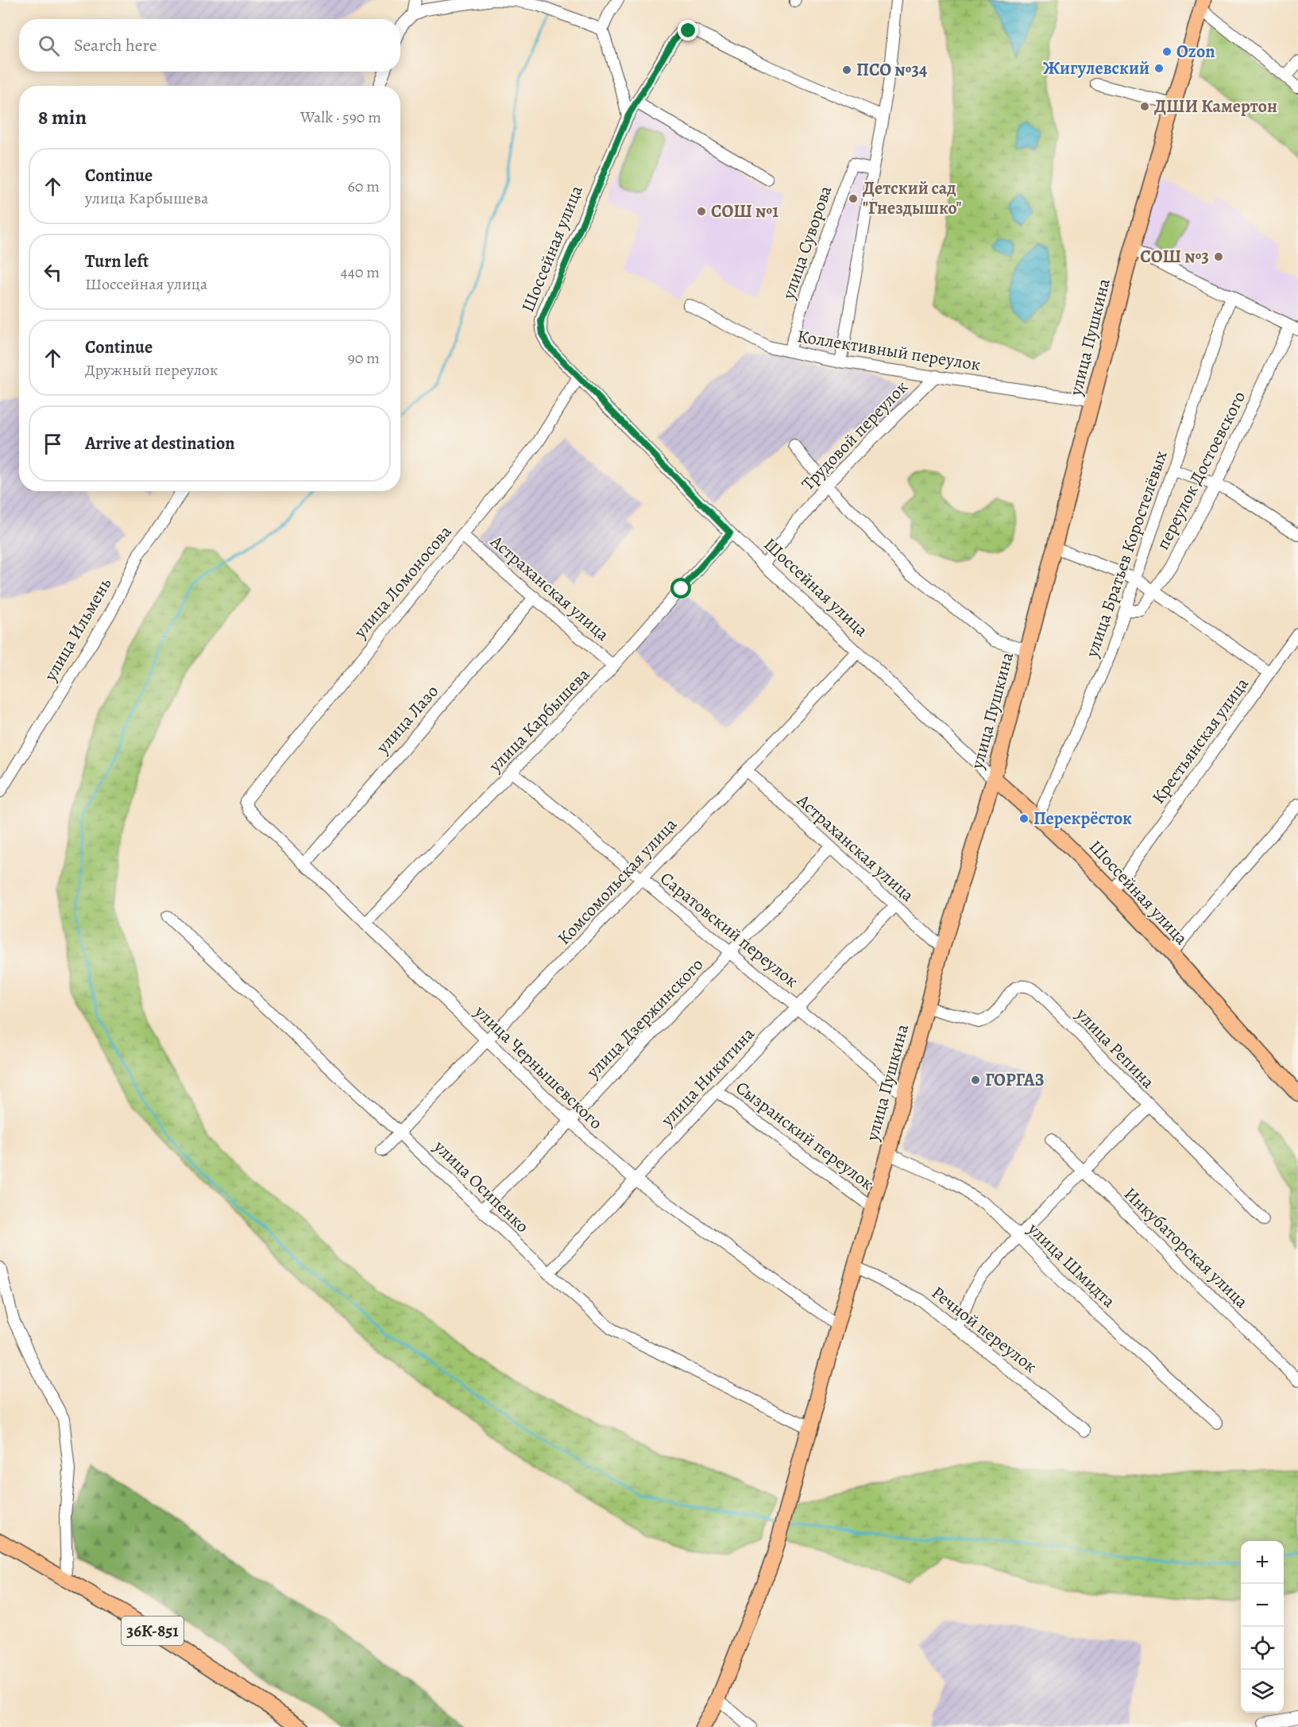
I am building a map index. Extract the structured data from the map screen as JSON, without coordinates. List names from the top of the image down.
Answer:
{
  "streets": {
    "main road": ["Шоссейная улица", "улица Пушкина", "36К-851"],
    "street": [
      "улица Суворова",
      "Коллективный переулок",
      "Трудовой переулок",
      "переулок Достоевского",
      "улица Братьев Коростелёвых",
      "улица Ломоносова",
      "Астраханская улица",
      "улица Ильмень",
      "улица Лазо",
      "улица Карбышева",
      "Крестьянская улица",
      "Комсомольская улица",
      "Саратовский переулок",
      "улица Дзержинского",
      "улица Репина",
      "улица Чернышевского",
      "улица Никитина",
      "Сызранский переулок",
      "улица Осипенко",
      "Инкубаторская улица",
      "улица Шмидта",
      "Речной переулок"
    ]
  },
  "crossings": [
    ["улица Суворова", "Коллективный переулок"],
    ["Шоссейная улица", "улица Пушкина"],
    ["Шоссейная улица", "Трудовой переулок"],
    ["Шоссейная улица", "улица Братьев Коростелёвых"],
    ["Шоссейная улица", "улица Ломоносова"],
    ["Шоссейная улица", "улица Карбышева"],
    ["Шоссейная улица", "Крестьянская улица"],
    ["Шоссейная улица", "Комсомольская улица"],
    ["улица Пушкина", "Коллективный переулок"],
    ["улица Пушкина", "Астраханская улица"],
    ["улица Пушкина", "Саратовский переулок"],
    ["улица Пушкина", "улица Репина"],
    ["улица Пушкина", "улица Чернышевского"],
    ["улица Пушкина", "Сызранский переулок"],
    ["улица Пушкина", "улица Осипенко"],
    ["улица Пушкина", "улица Шмидта"],
    ["улица Пушкина", "Речной переулок"],
    ["Коллективный переулок", "Трудовой переулок"],
    ["переулок Достоевского", "улица Братьев Коростелёвых"],
    ["улица Ломоносова", "Астраханская улица"],
    ["улица Ломоносова", "улица Чернышевского"],
    ["Астраханская улица", "улица Лазо"],
    ["Астраханская улица", "улица Карбышева"],
    ["Астраханская улица", "Комсомольская улица"],
    ["Астраханская улица", "улица Дзержинского"],
    ["Астраханская улица", "улица Никитина"],
    ["улица Лазо", "улица Чернышевского"],
    ["улица Карбышева", "Саратовский переулок"],
    ["улица Карбышева", "улица Чернышевского"],
    ["Комсомольская улица", "Саратовский переулок"],
    ["Комсомольская улица", "улица Чернышевского"],
    ["Комсомольская улица", "улица Осипенко"],
    ["Саратовский переулок", "улица Дзержинского"],
    ["Саратовский переулок", "улица Никитина"],
    ["улица Дзержинского", "улица Чернышевского"],
    ["улица Дзержинского", "улица Осипенко"],
    ["улица Чернышевского", "улица Никитина"],
    ["улица Никитина", "Сызранский переулок"],
    ["улица Никитина", "улица Осипенко"]
  ],
  "places": [
    "Ozon",
    "Жигулевский",
    "ПСО №34",
    "ДШИ Камертон",
    "Детский сад \"Гнездышко\"",
    "СОШ №1",
    "СОШ №3",
    "Перекрёсток",
    "ГОРГАЗ"
  ],
  "page": {
    "search": "Search here",
    "heading": ["8 min", "Walk · 590 m"],
    "list": [
      ["Continue", "улица Карбышева", "60 m"],
      ["Turn left", "Шоссейная улица", "440 m"],
      ["Continue", "Дружный переулок", "90 m"],
      "Arrive at destination"
    ],
    "map_buttons": ["+", "−"]
  }
}
